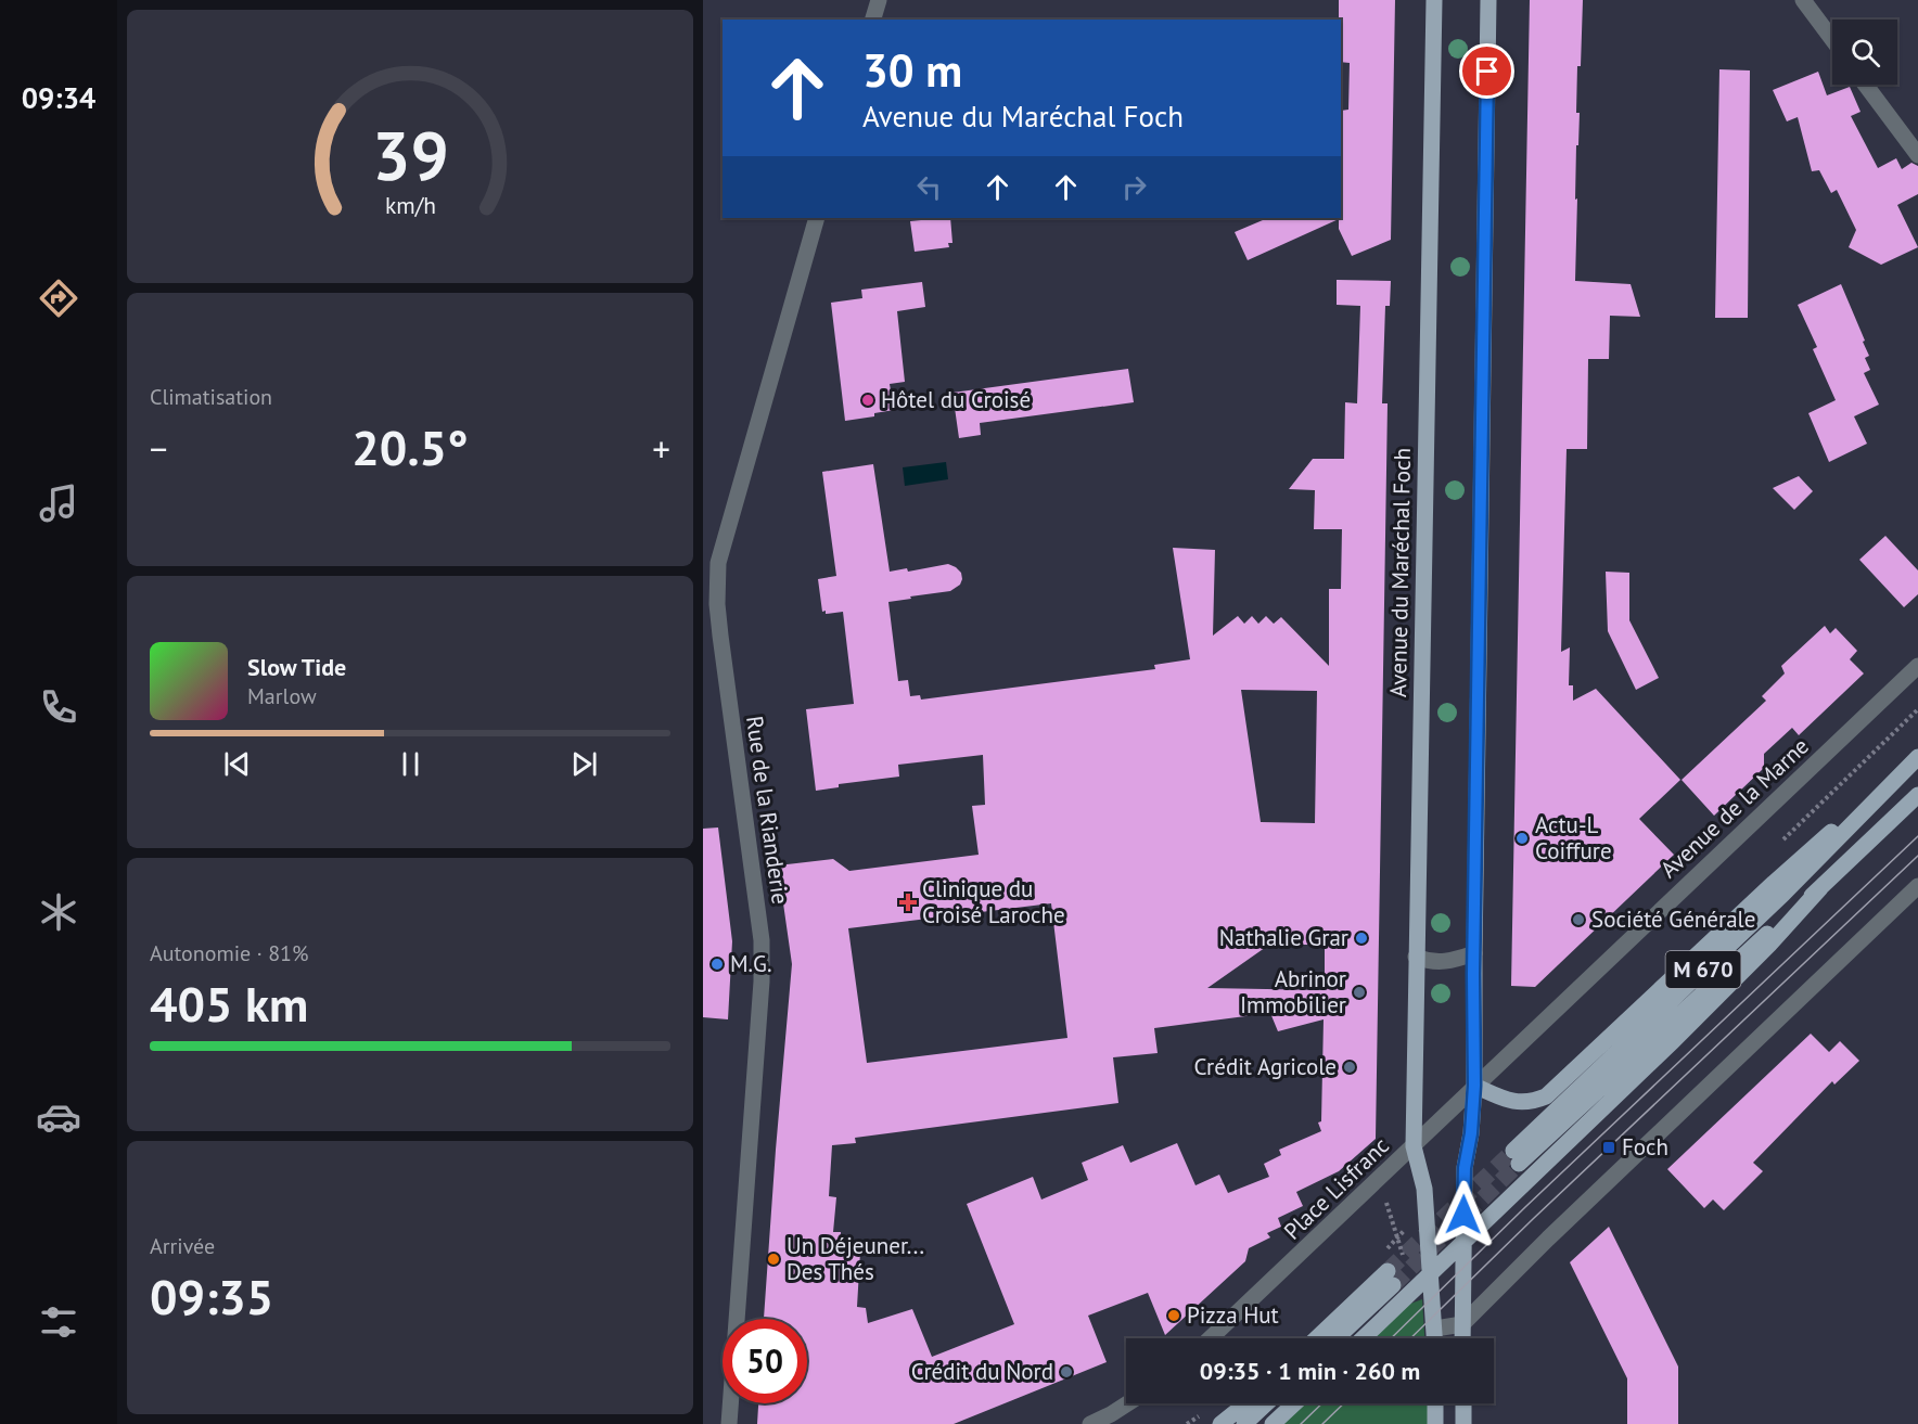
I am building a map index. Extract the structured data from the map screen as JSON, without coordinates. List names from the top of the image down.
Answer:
{
  "streets": {
    "main road": ["Avenue du Maréchal Foch", "M 670", "Place Lisfranc"],
    "street": ["Avenue de la Marne", "Rue de la Rianderie"]
  },
  "crossings": [
    ["Avenue du Maréchal Foch", "Avenue de la Marne"],
    ["Avenue du Maréchal Foch", "Place Lisfranc"],
    ["Avenue de la Marne", "Place Lisfranc"]
  ],
  "places": {
    "other": [
      "Hôtel du Croisé",
      "Actu-L Coiffure",
      "Société Générale",
      "Nathalie Grar",
      "M.G.",
      "Abrinor Immobilier",
      "Crédit Agricole",
      "Un Déjeuner... Des Thés",
      "Pizza Hut",
      "Crédit du Nord"
    ],
    "health": ["Clinique du Croisé Laroche"],
    "transit": ["Foch"]
  },
  "page": {
    "tabs": "09:34",
    "turn": ["30 m", "Avenue du Maréchal Foch"],
    "tile": [
      "Climatisation",
      ["Autonomie · 81%", "405 km"],
      ["Arrivée", "09:35"]
    ],
    "heat": ["−", "20.5°", "+"],
    "song": ["Slow Tide", "Marlow"],
    "limit": "50",
    "trip": "09:35 · 1 min · 260 m",
    "gauge": ["39", "km/h"]
  }
}
